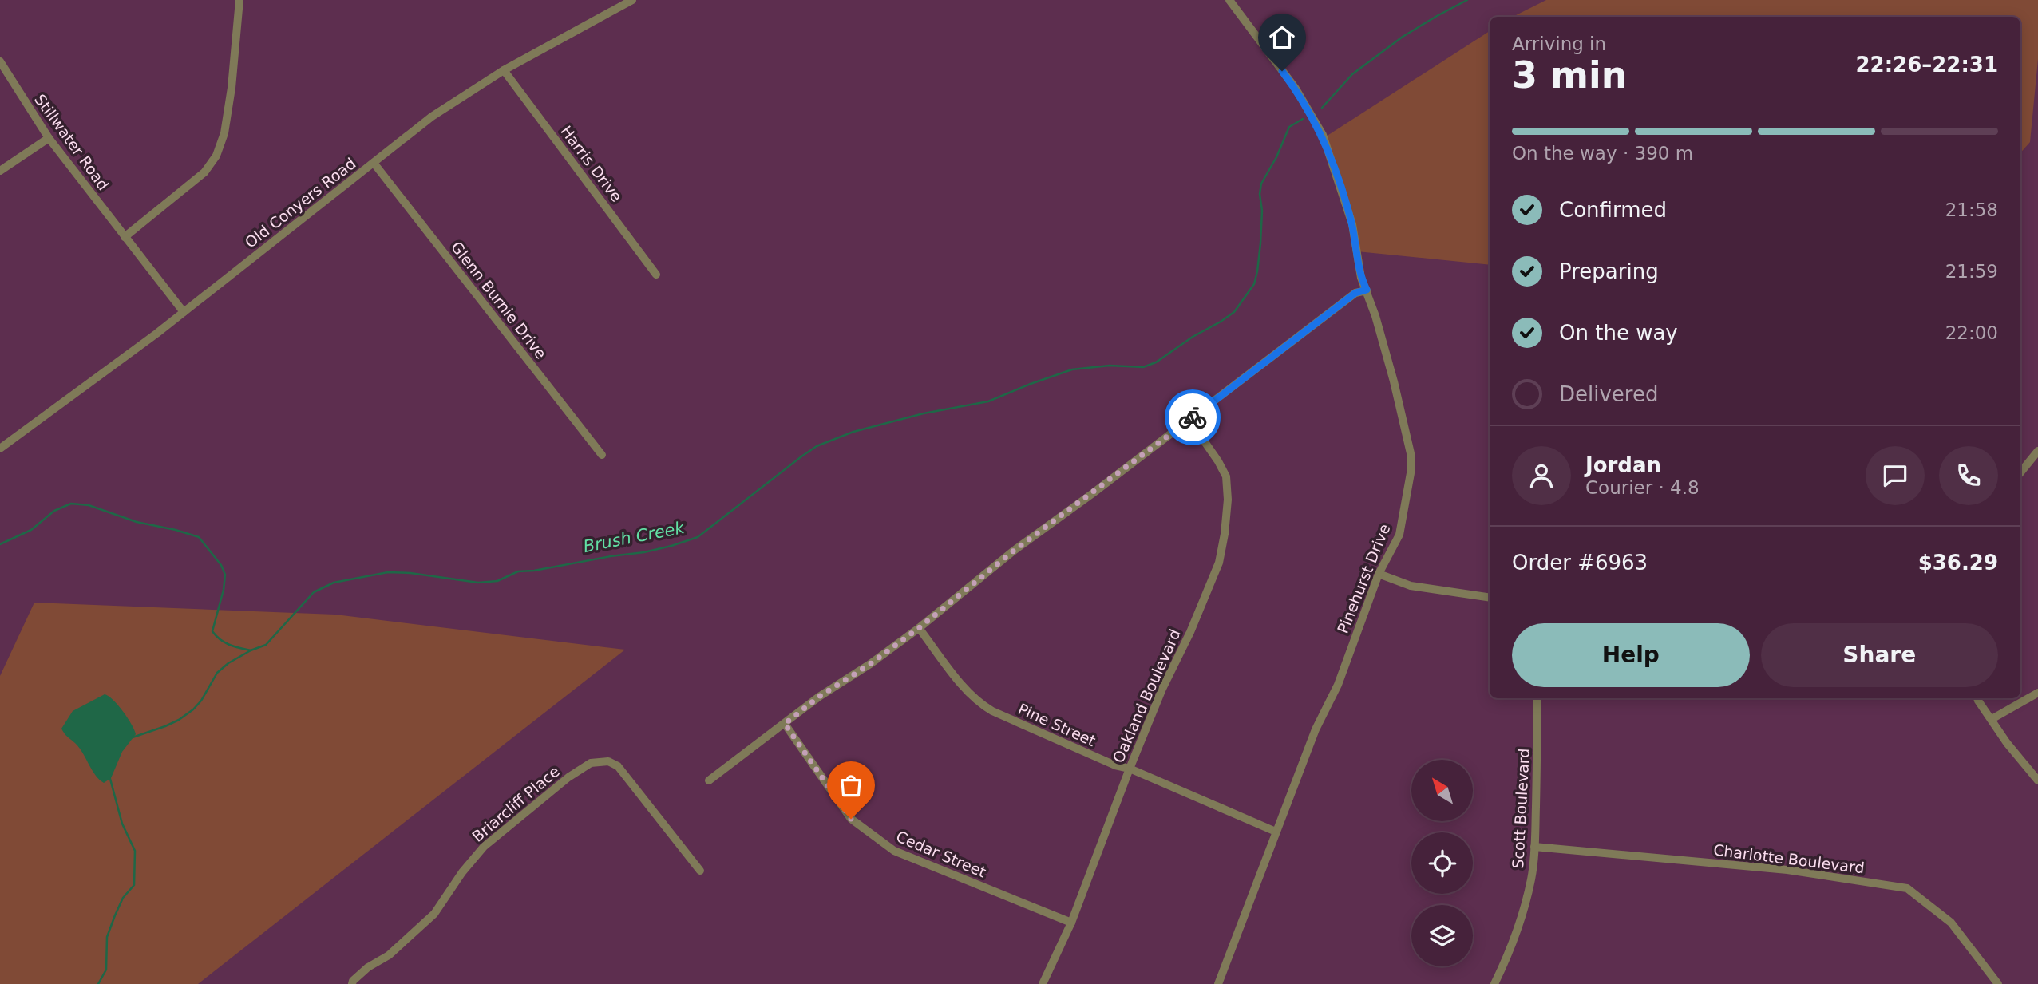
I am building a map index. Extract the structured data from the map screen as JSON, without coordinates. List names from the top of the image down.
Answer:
{
  "streets": {
    "street": [
      "Stillwater Road",
      "Harris Drive",
      "Old Conyers Road",
      "Glenn Burnie Drive",
      "Pinehurst Drive",
      "Oakland Boulevard",
      "Pine Street",
      "Briarcliff Place",
      "Scott Boulevard",
      "Cedar Street",
      "Charlotte Boulevard"
    ]
  },
  "crossings": [
    ["Stillwater Road", "Old Conyers Road"],
    ["Harris Drive", "Old Conyers Road"],
    ["Old Conyers Road", "Glenn Burnie Drive"],
    ["Pinehurst Drive", "Pine Street"],
    ["Oakland Boulevard", "Pine Street"],
    ["Oakland Boulevard", "Cedar Street"],
    ["Scott Boulevard", "Charlotte Boulevard"]
  ],
  "water": ["Brush Creek"],
  "north": "top left",
  "page": {
    "heading": ["3 min", "Arriving in", "22:26–22:31"],
    "panel": [
      "Jordan",
      "Courier · 4.8",
      "Order #6963",
      "$36.29"
    ],
    "bar": "On the way · 390 m",
    "list": [
      ["Confirmed", "21:58"],
      ["Preparing", "21:59"],
      ["On the way", "22:00"],
      "Delivered"
    ],
    "buttons": ["Help", "Share"]
  }
}
